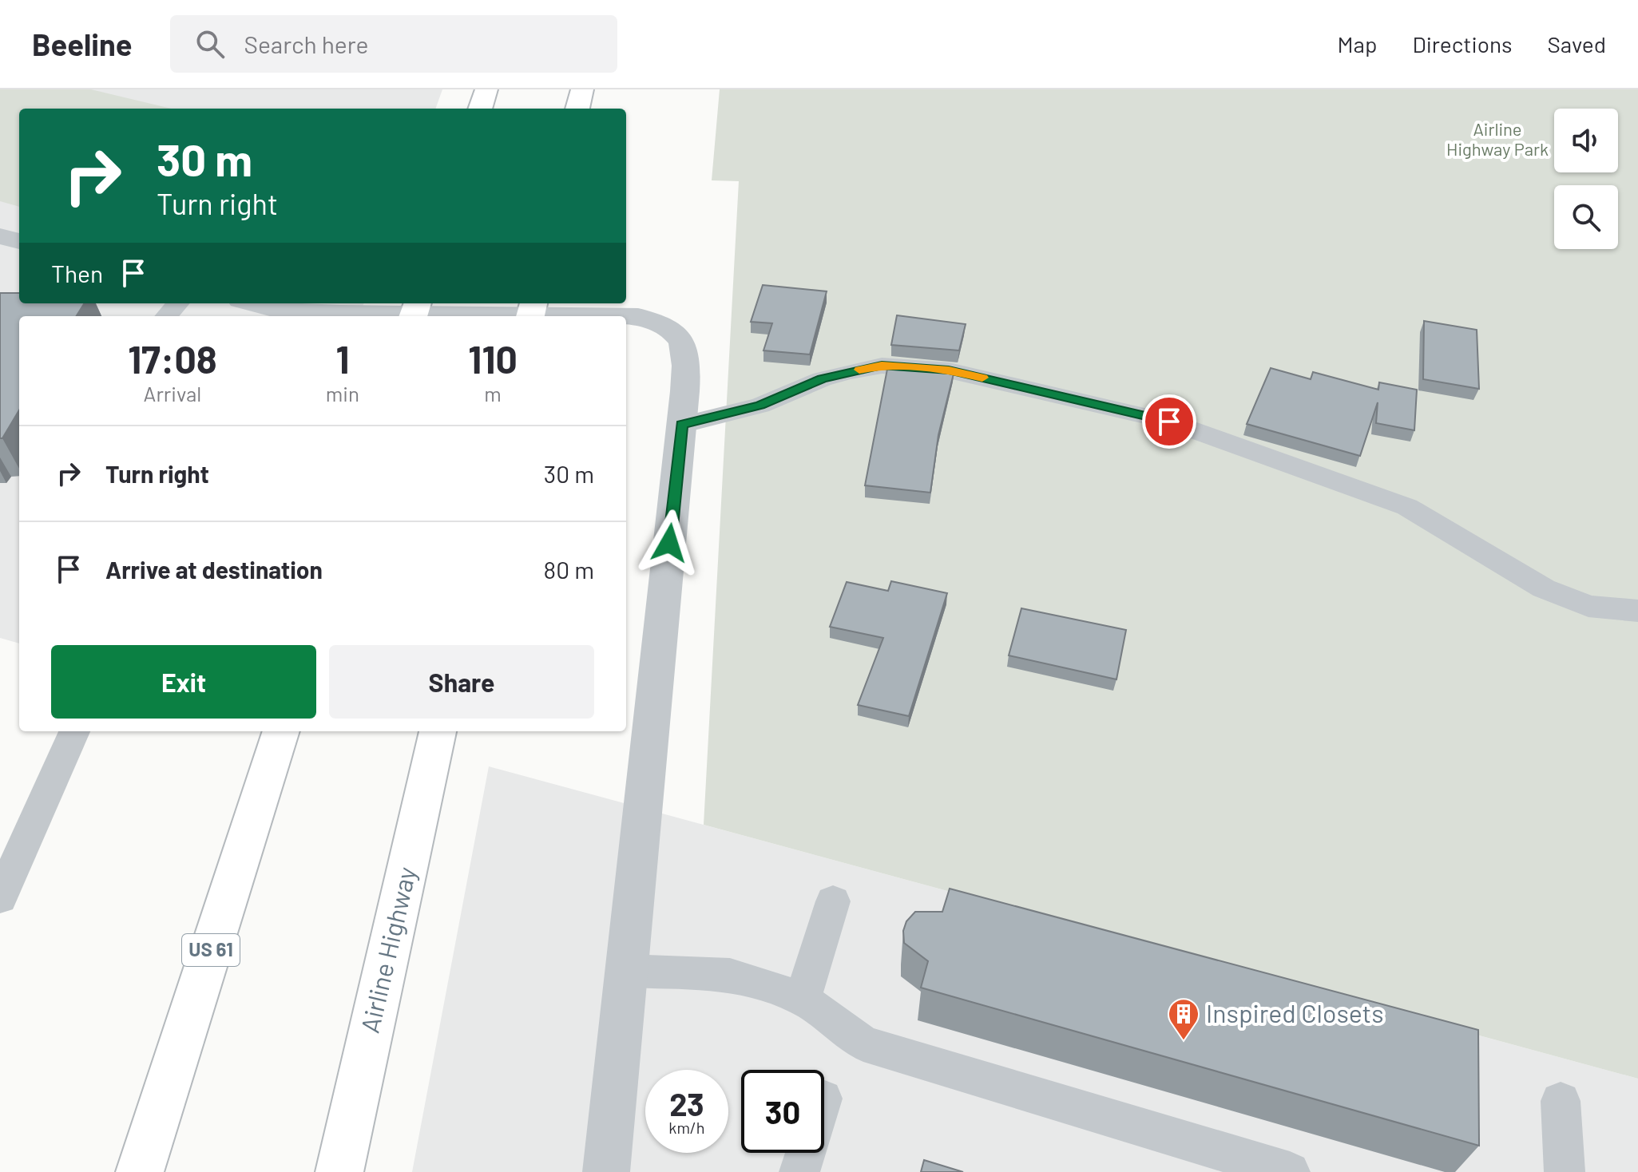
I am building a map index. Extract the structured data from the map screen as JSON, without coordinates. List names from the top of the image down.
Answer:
{
  "streets": {
    "highway": ["US 61", "Airline Highway"]
  },
  "parks": ["Airline Highway Park"],
  "places": {
    "building": ["Inspired Closets"]
  },
  "page": {
    "header": "Beeline",
    "search": "Search here",
    "nav": ["Map", "Directions", "Saved"],
    "turn": ["30 m", "Turn right"],
    "then": "Then",
    "eta": [
      "17:08",
      "Arrival",
      "1",
      "min",
      "110",
      "m"
    ],
    "list": [
      {
        "name": "Turn right",
        "value": "30 m"
      },
      {
        "name": "Arrive at destination",
        "value": "80 m"
      }
    ],
    "buttons": ["Exit", "Share"],
    "speed": "23 km/h",
    "limit": "30"
  }
}
